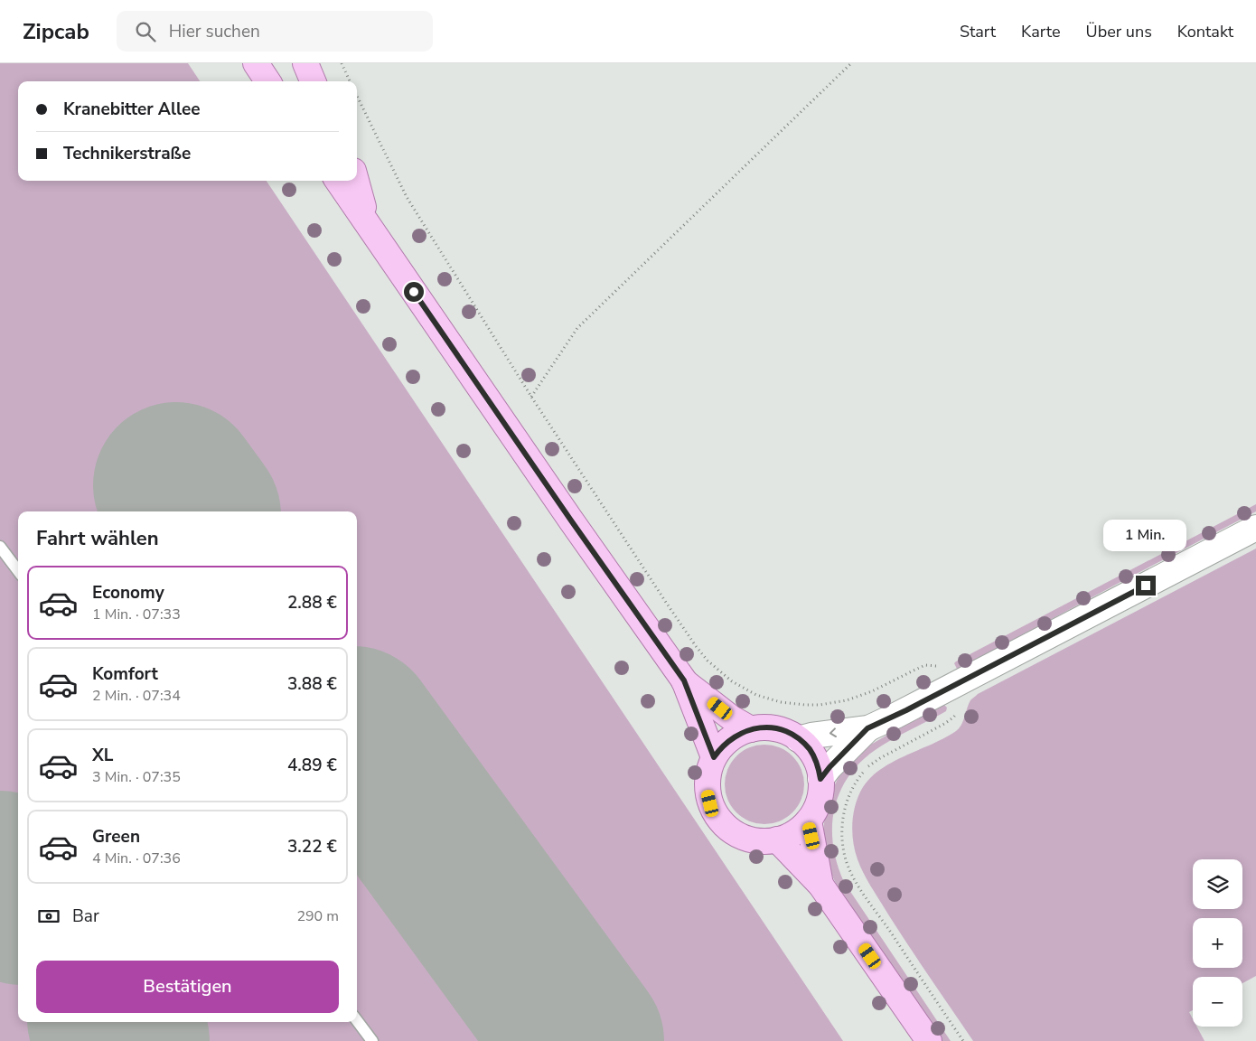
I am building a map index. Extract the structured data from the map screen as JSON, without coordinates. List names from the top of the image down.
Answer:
{
  "page": {
    "header": "Zipcab",
    "search": "Hier suchen",
    "nav": [
      "Start",
      "Karte",
      "Über uns",
      "Kontakt"
    ],
    "banner": ["Kranebitter Allee", "Technikerstraße"],
    "heading": "Fahrt wählen",
    "bubble": "1 Min.",
    "list": [
      {
        "name": "Economy",
        "note": "1 Min. · 07:33",
        "value": "2.88 €"
      },
      {
        "name": "Komfort",
        "note": "2 Min. · 07:34",
        "value": "3.88 €"
      },
      {
        "name": "XL",
        "note": "3 Min. · 07:35",
        "value": "4.89 €"
      },
      {
        "name": "Green",
        "note": "4 Min. · 07:36",
        "value": "3.22 €"
      }
    ],
    "map_buttons": ["+", "−"],
    "pay": ["Bar", "290 m"],
    "buttons": "Bestätigen"
  }
}
